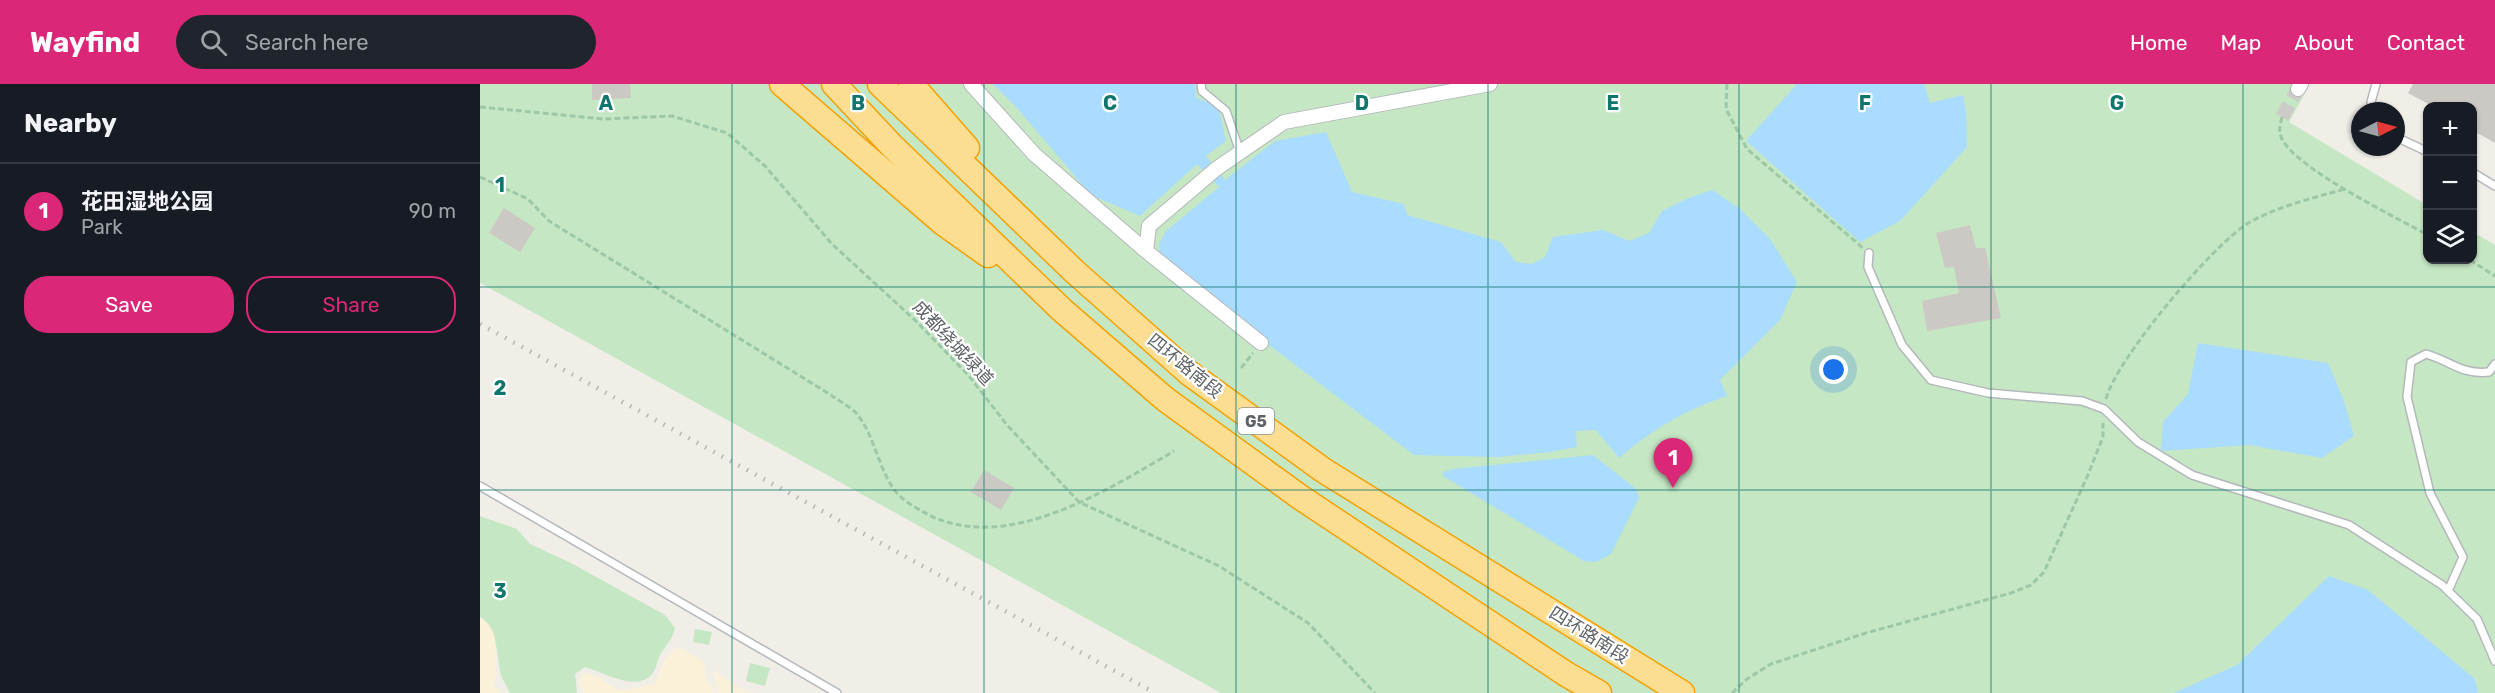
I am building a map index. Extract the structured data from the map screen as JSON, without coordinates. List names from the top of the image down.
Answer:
{
  "streets": {
    "highway": ["四环路南段", "G5"],
    "path": ["成都绕城绿道"]
  },
  "north": "right",
  "page": {
    "header": "Wayfind",
    "search": "Search here",
    "nav": [
      "Home",
      "Map",
      "About",
      "Contact"
    ],
    "heading": "Nearby",
    "map_buttons": ["+", "−"],
    "list": [
      {
        "mark": "1",
        "name": "花田湿地公园",
        "note": "Park",
        "value": "90 m"
      }
    ],
    "buttons": ["Save", "Share"],
    "pins": "1"
  },
  "grid": {
    "columns": [
      "A",
      "B",
      "C",
      "D",
      "E",
      "F",
      "G"
    ],
    "rows": ["1", "2", "3"]
  }
}
